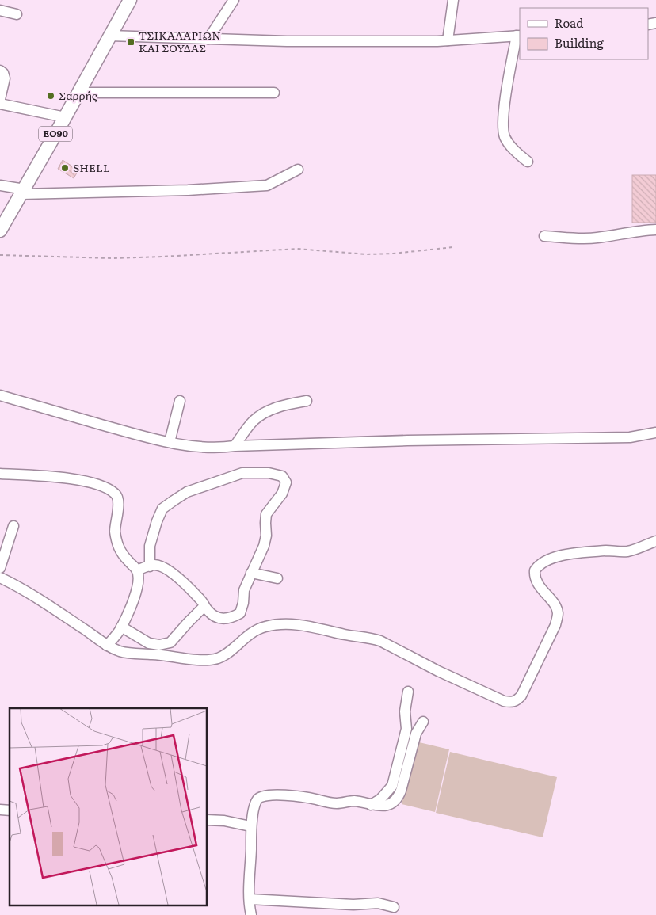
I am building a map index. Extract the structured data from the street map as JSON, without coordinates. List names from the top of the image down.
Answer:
{
  "streets": {
    "main road": ["ΕΟ90"]
  },
  "places": {
    "transit": ["ΤΣΙΚΑΛΑΡΙΩΝ ΚΑΙ ΣΟΥΔΑΣ"],
    "other": ["Σαρρής", "SHELL"]
  },
  "legend": ["Road", "Building"]
}
